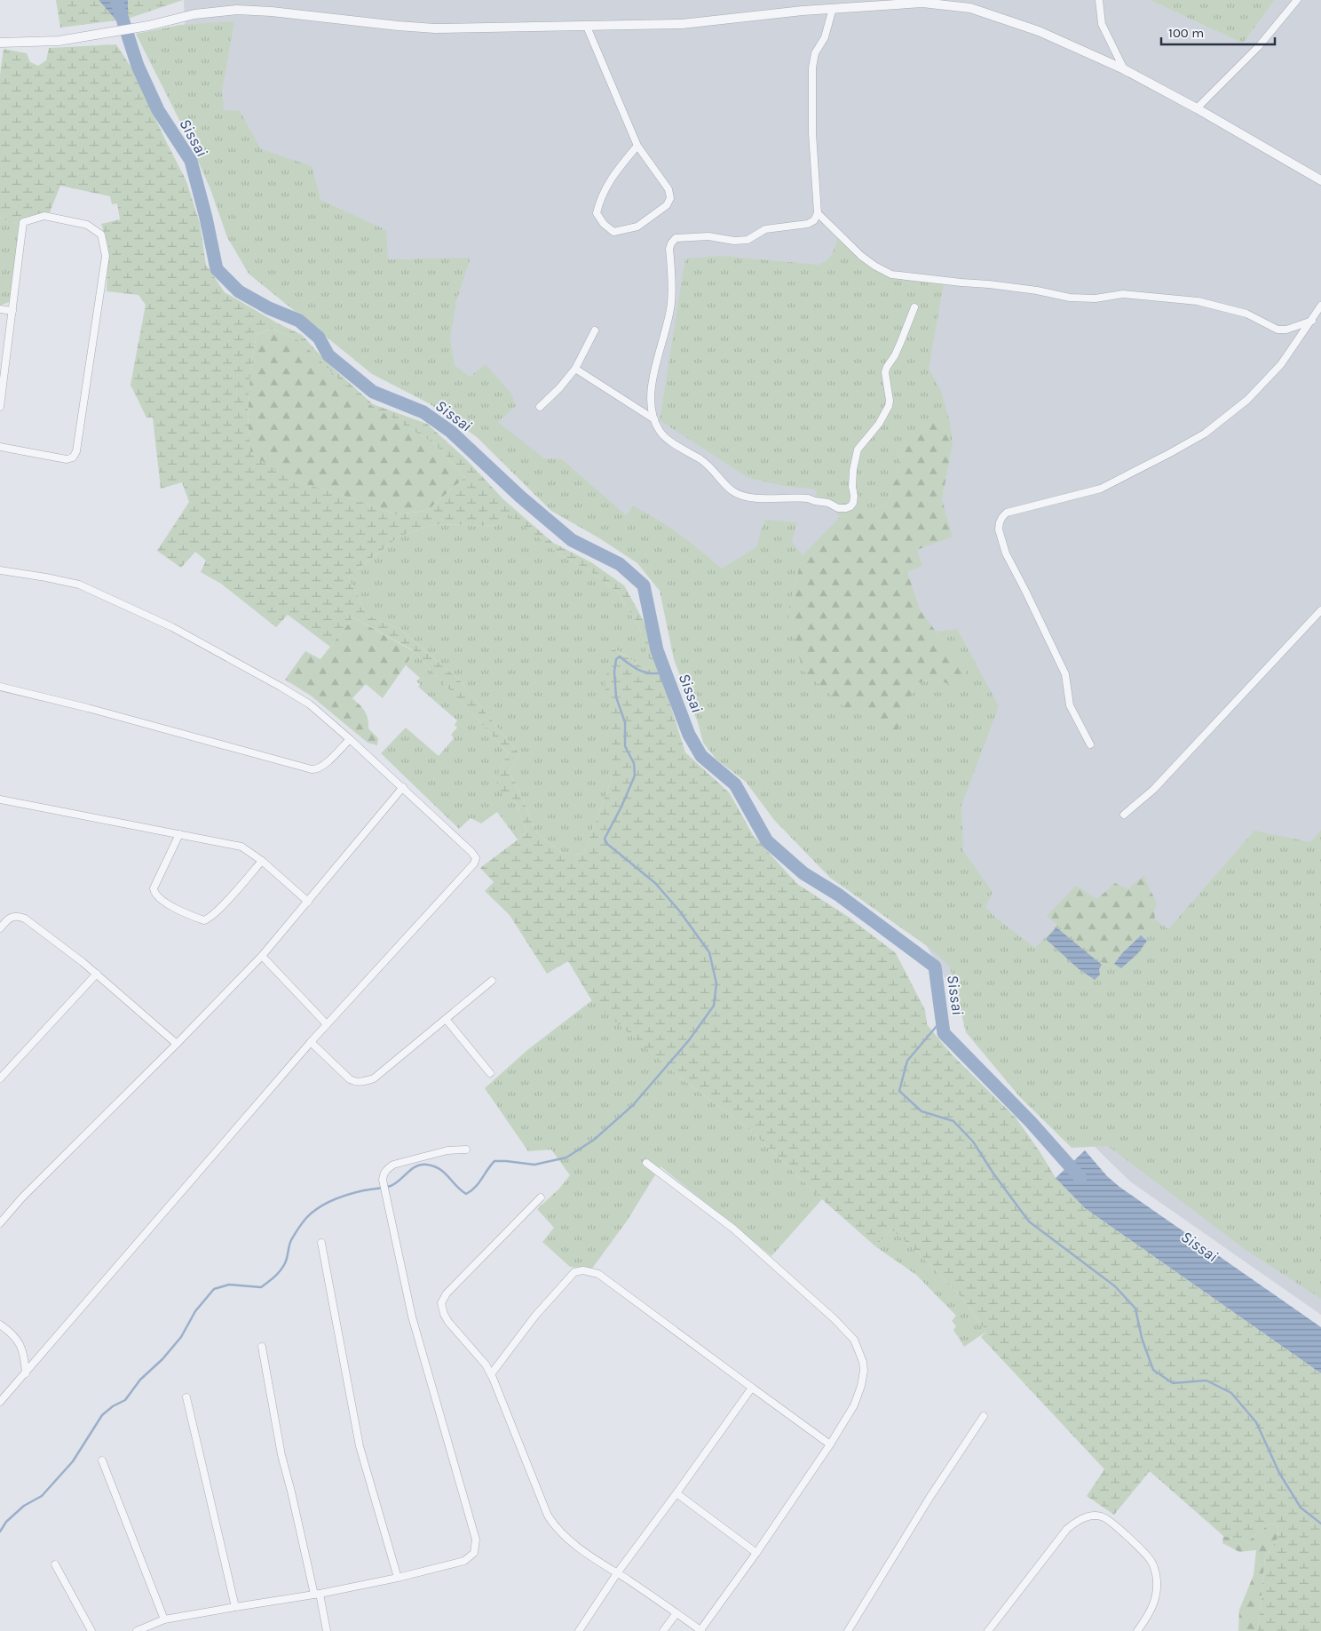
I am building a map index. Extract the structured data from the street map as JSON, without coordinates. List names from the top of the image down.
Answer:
{
  "water": ["Sissai"],
  "scale_bar": "100 m"
}
